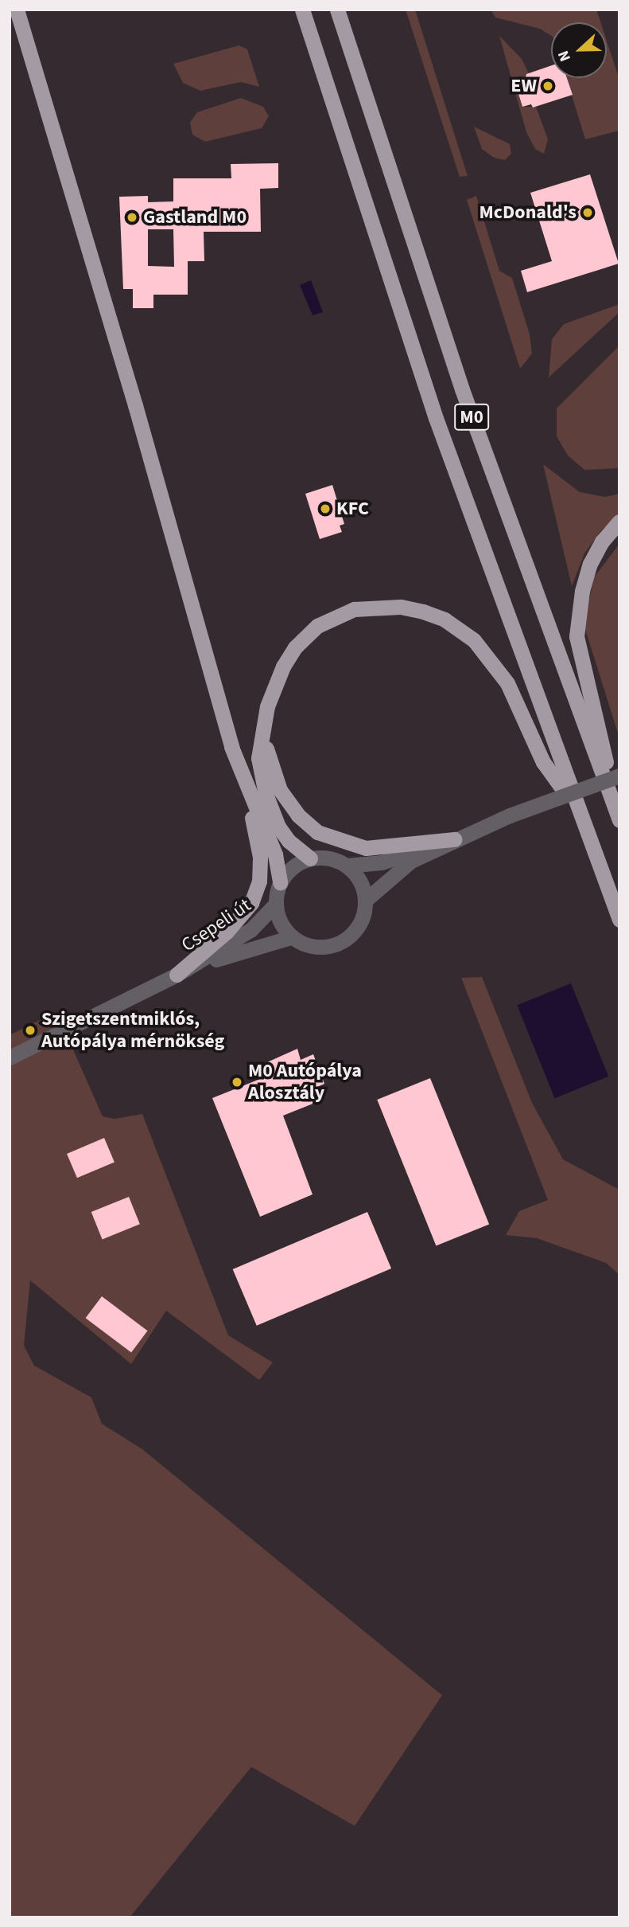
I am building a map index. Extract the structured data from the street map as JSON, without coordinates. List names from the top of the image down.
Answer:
{
  "streets": {
    "highway": ["M0"],
    "street": ["Csepeli út"]
  },
  "places": [
    "EW",
    "McDonald's",
    "Gastland M0",
    "KFC",
    "Szigetszentmiklós, Autópálya mérnökség",
    "M0 Autópálya Alosztály"
  ],
  "north": "left"
}
